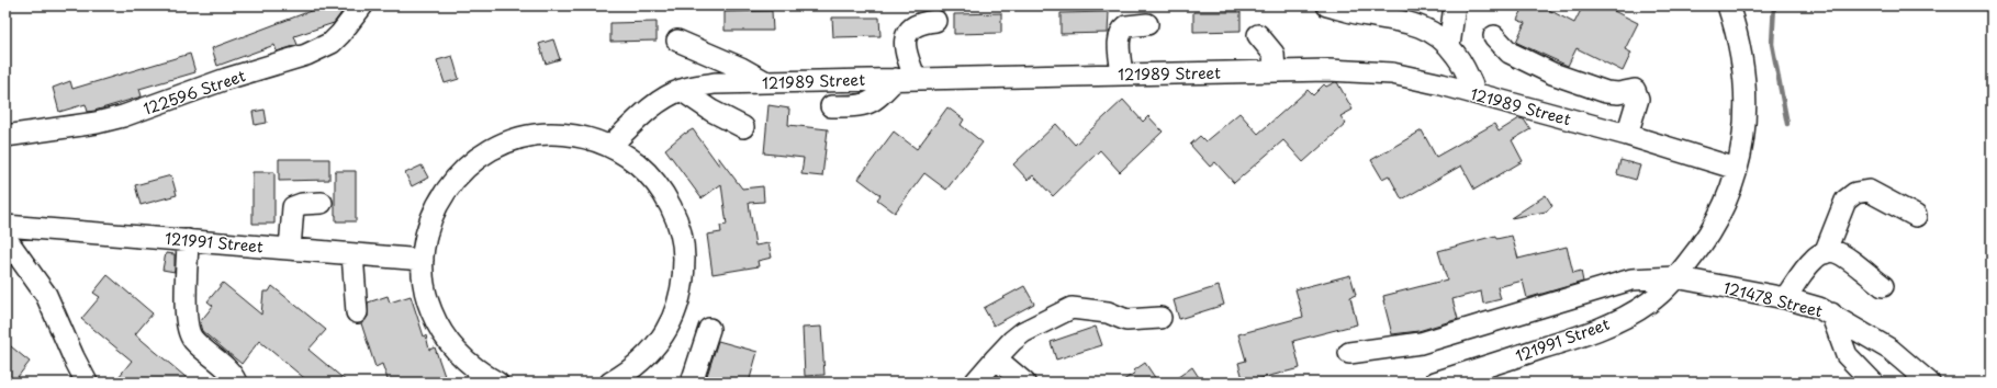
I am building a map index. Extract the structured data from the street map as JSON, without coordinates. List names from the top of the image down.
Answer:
{
  "streets": {
    "street": [
      "121989 Street",
      "122596 Street",
      "121991 Street",
      "121478 Street"
    ]
  },
  "crossings": [
    ["121989 Street", "121991 Street"],
    ["121991 Street", "121478 Street"]
  ]
}
